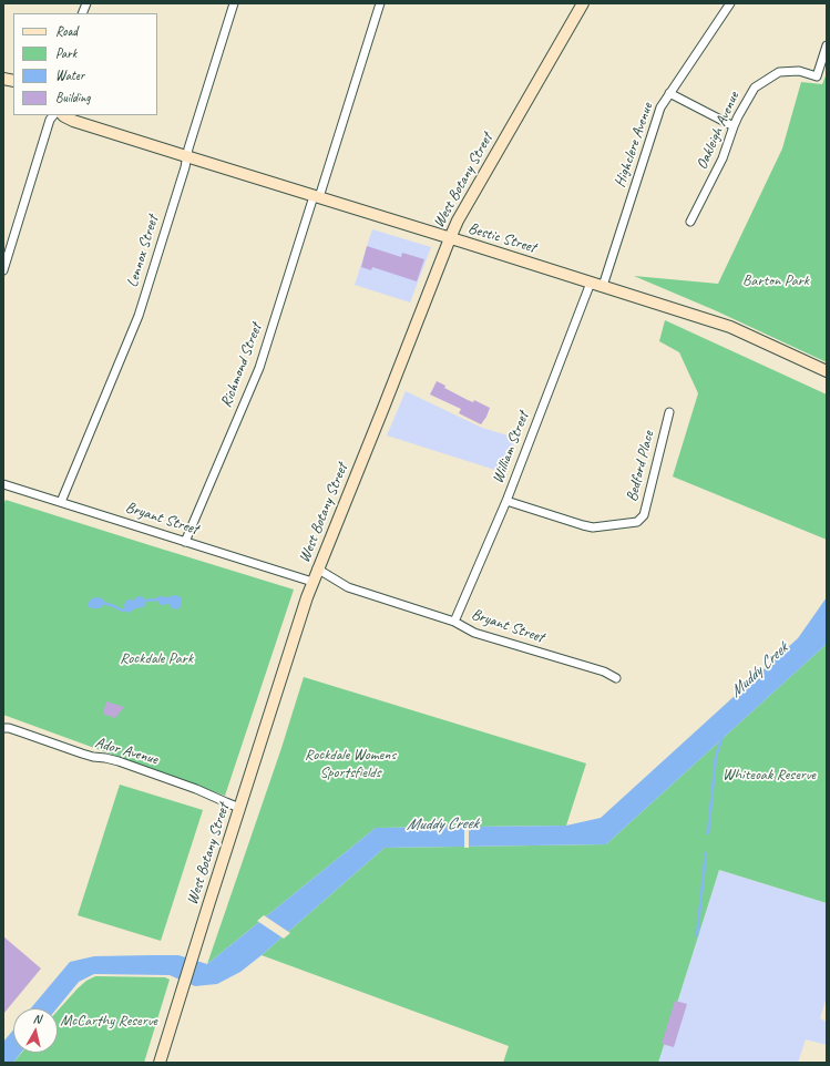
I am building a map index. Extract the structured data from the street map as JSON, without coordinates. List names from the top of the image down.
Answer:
{
  "streets": {
    "main road": ["West Botany Street", "Bestic Street"],
    "street": [
      "Oakleigh Avenue",
      "Highclere Avenue",
      "Lennox Street",
      "Richmond Street",
      "William Street",
      "Bedford Place",
      "Bryant Street",
      "Ador Avenue"
    ]
  },
  "crossings": [
    ["Highclere Avenue", "Bestic Street"],
    ["West Botany Street", "Bestic Street"],
    ["West Botany Street", "Bryant Street"],
    ["West Botany Street", "Ador Avenue"],
    ["Bestic Street", "Lennox Street"],
    ["Bestic Street", "Richmond Street"],
    ["Bestic Street", "William Street"],
    ["Lennox Street", "Bryant Street"],
    ["Richmond Street", "Bryant Street"],
    ["William Street", "Bedford Place"],
    ["William Street", "Bryant Street"]
  ],
  "water": ["Muddy Creek"],
  "parks": [
    "Barton Park",
    "Rockdale Park",
    "Rockdale Womens Sportsfields",
    "Whiteoak Reserve",
    "McCarthy Reserve"
  ],
  "legend": [
    "Road",
    "Park",
    "Water",
    "Building"
  ],
  "north": "top"
}
